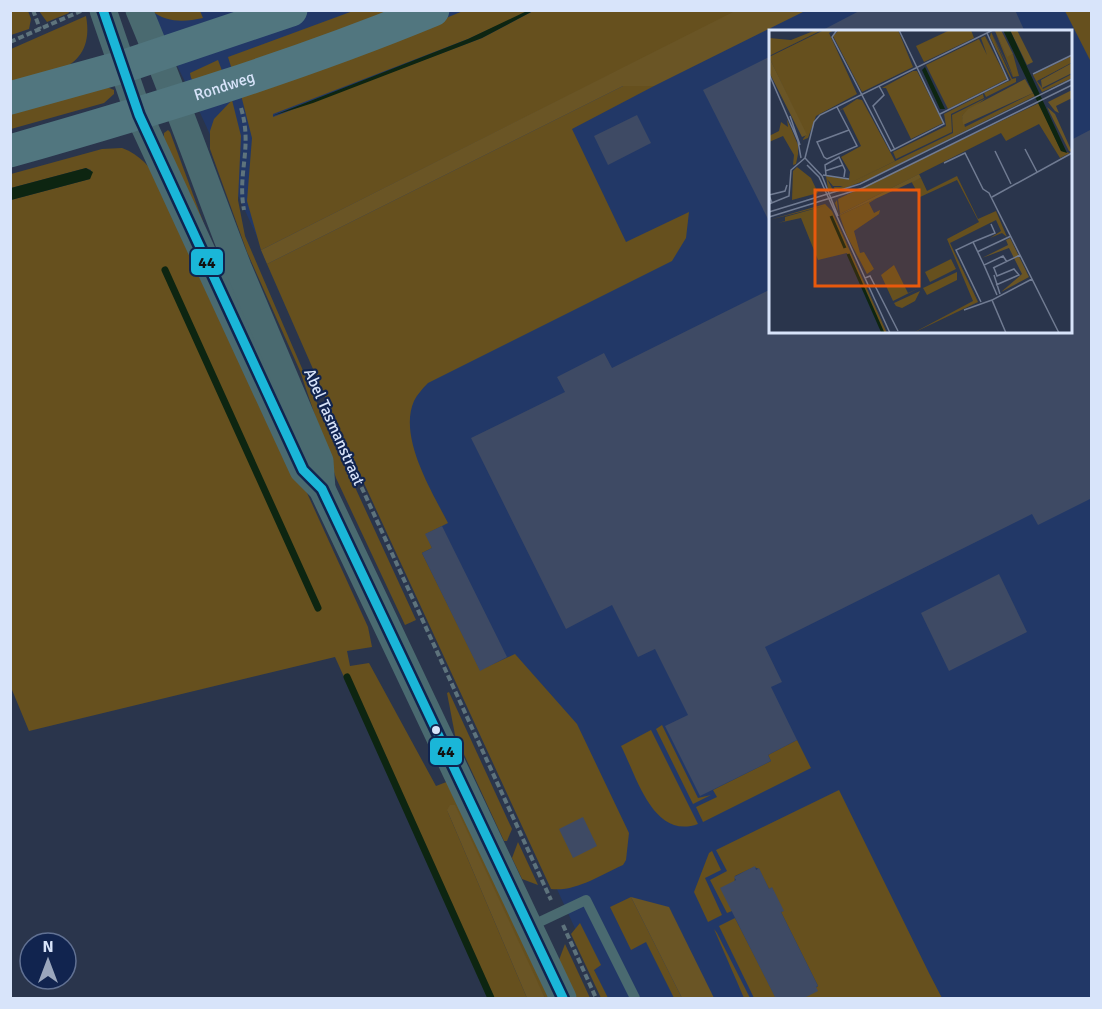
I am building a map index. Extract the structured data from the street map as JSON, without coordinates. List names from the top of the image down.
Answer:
{
  "streets": {
    "main road": ["Rondweg"],
    "street": ["Abel Tasmanstraat"]
  },
  "crossings": [
    ["Rondweg", "Abel Tasmanstraat"]
  ],
  "lines": ["transit line 44"],
  "north": "top"
}
